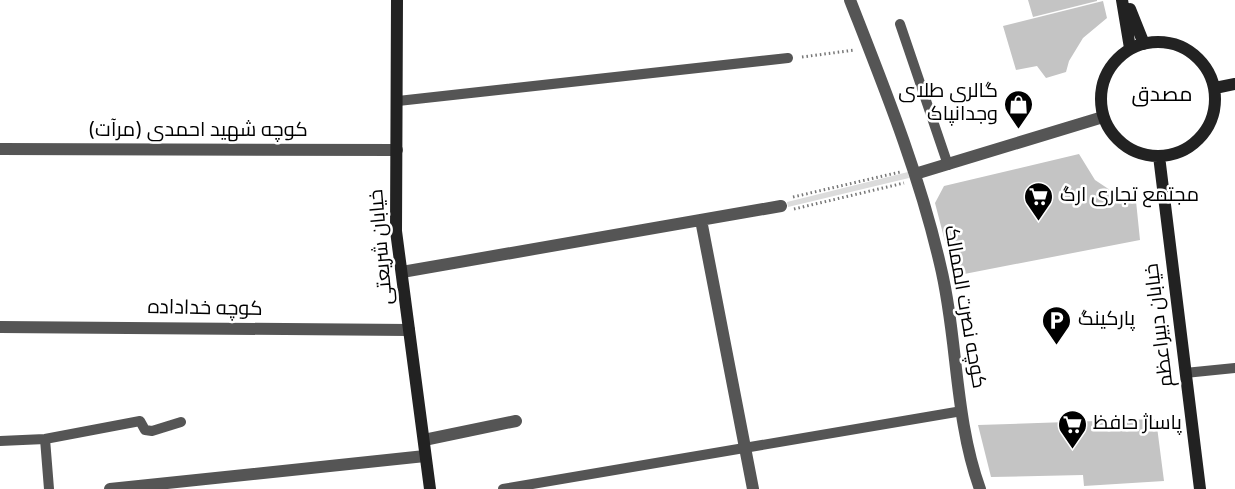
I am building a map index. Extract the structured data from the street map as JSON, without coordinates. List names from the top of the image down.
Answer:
{
  "streets": {
    "main road": ["خیابان شریعتی", "خیابان دبیراعظم"],
    "street": ["کوچه شهید احمدی (مرآت)", "کوچه نصرت الممالک", "کوچه خداداده"]
  },
  "crossings": [
    ["کوچه شهید احمدی (مرآت)", "خیابان شریعتی"],
    ["خیابان شریعتی", "کوچه خداداده"]
  ],
  "districts": ["مصدق"],
  "places": {
    "shop": ["گالری طلای وجدانپاک"],
    "supermarket": ["مجتمع تجاری ارگ", "پاساژ حافظ"],
    "parking": ["پارکینگ"]
  }
}
